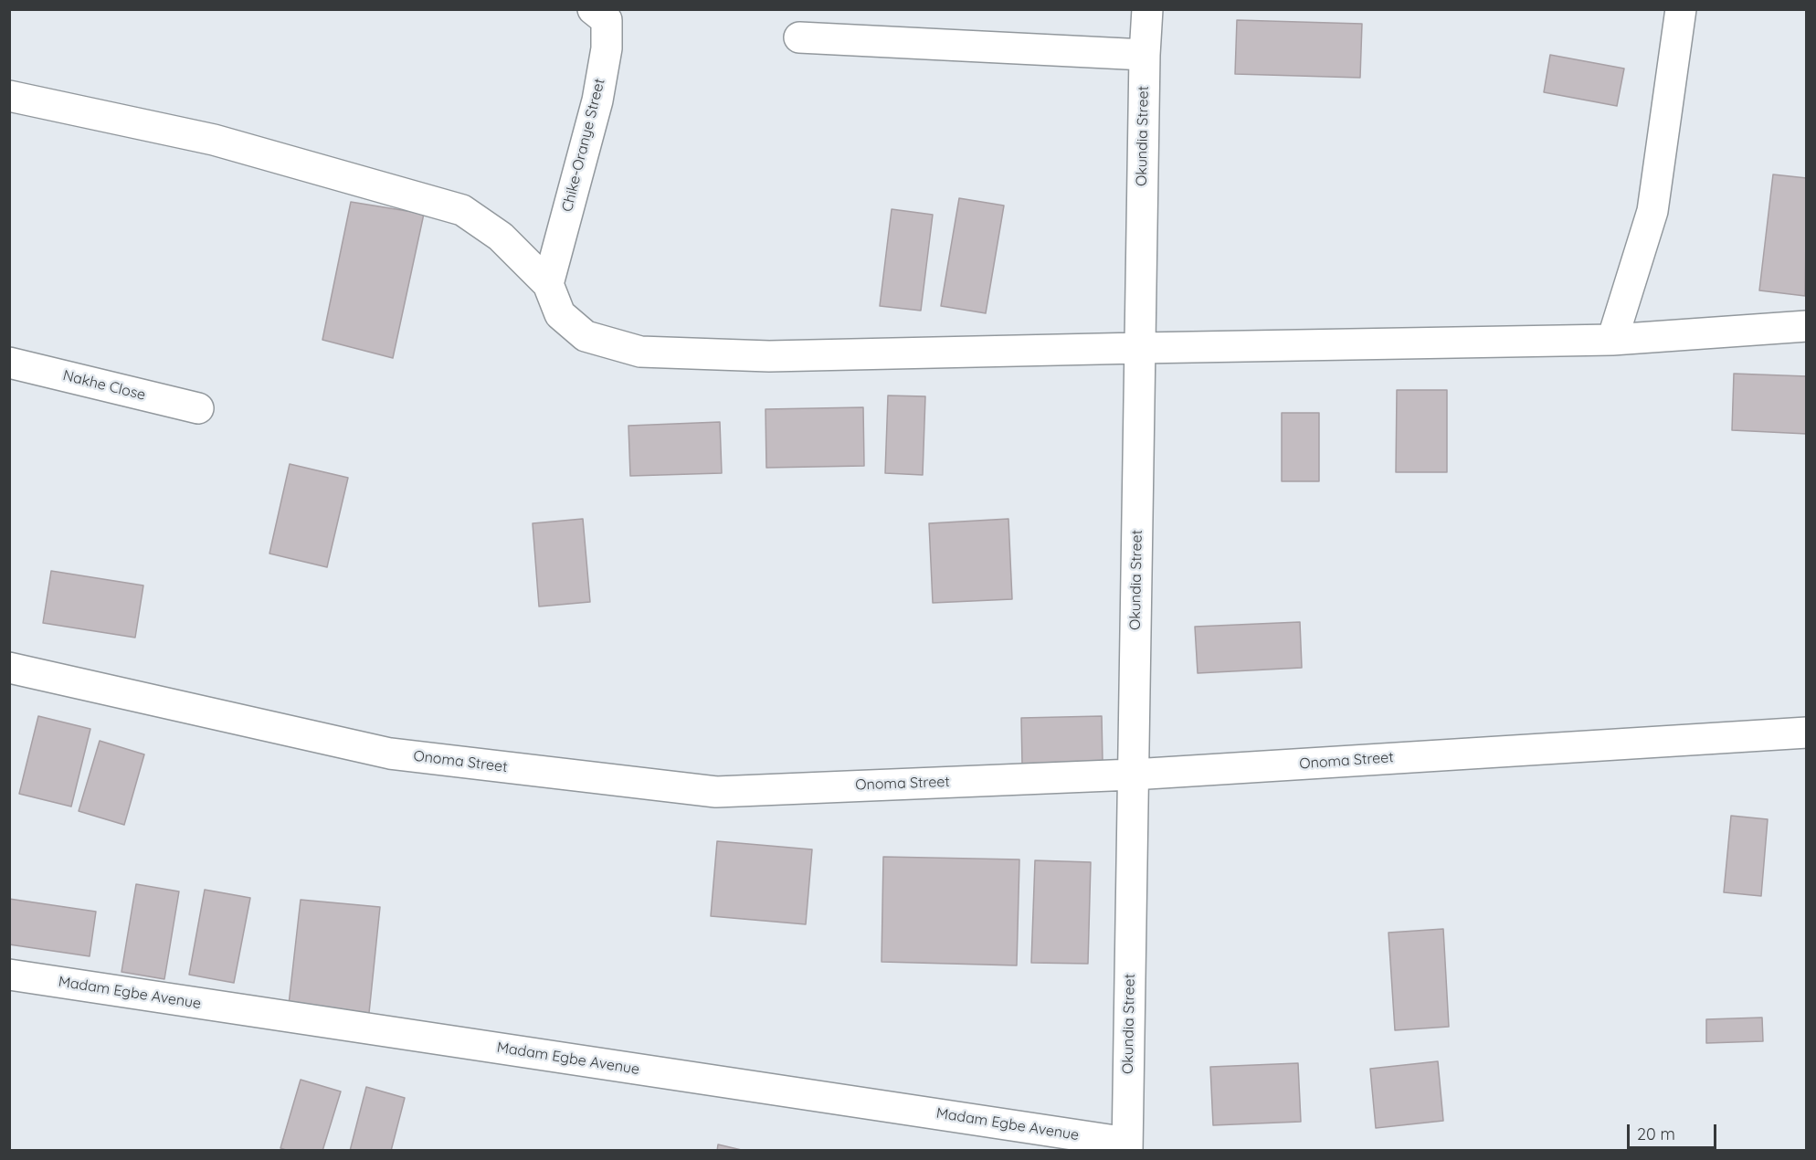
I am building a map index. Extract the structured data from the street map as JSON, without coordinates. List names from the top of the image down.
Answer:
{
  "streets": {
    "street": [
      "Okundia Street",
      "Chike-Oranye Street",
      "Nakhe Close",
      "Onoma Street",
      "Madam Egbe Avenue"
    ]
  },
  "crossings": [
    ["Okundia Street", "Onoma Street"],
    ["Okundia Street", "Madam Egbe Avenue"]
  ],
  "scale_bar": "20 m"
}
